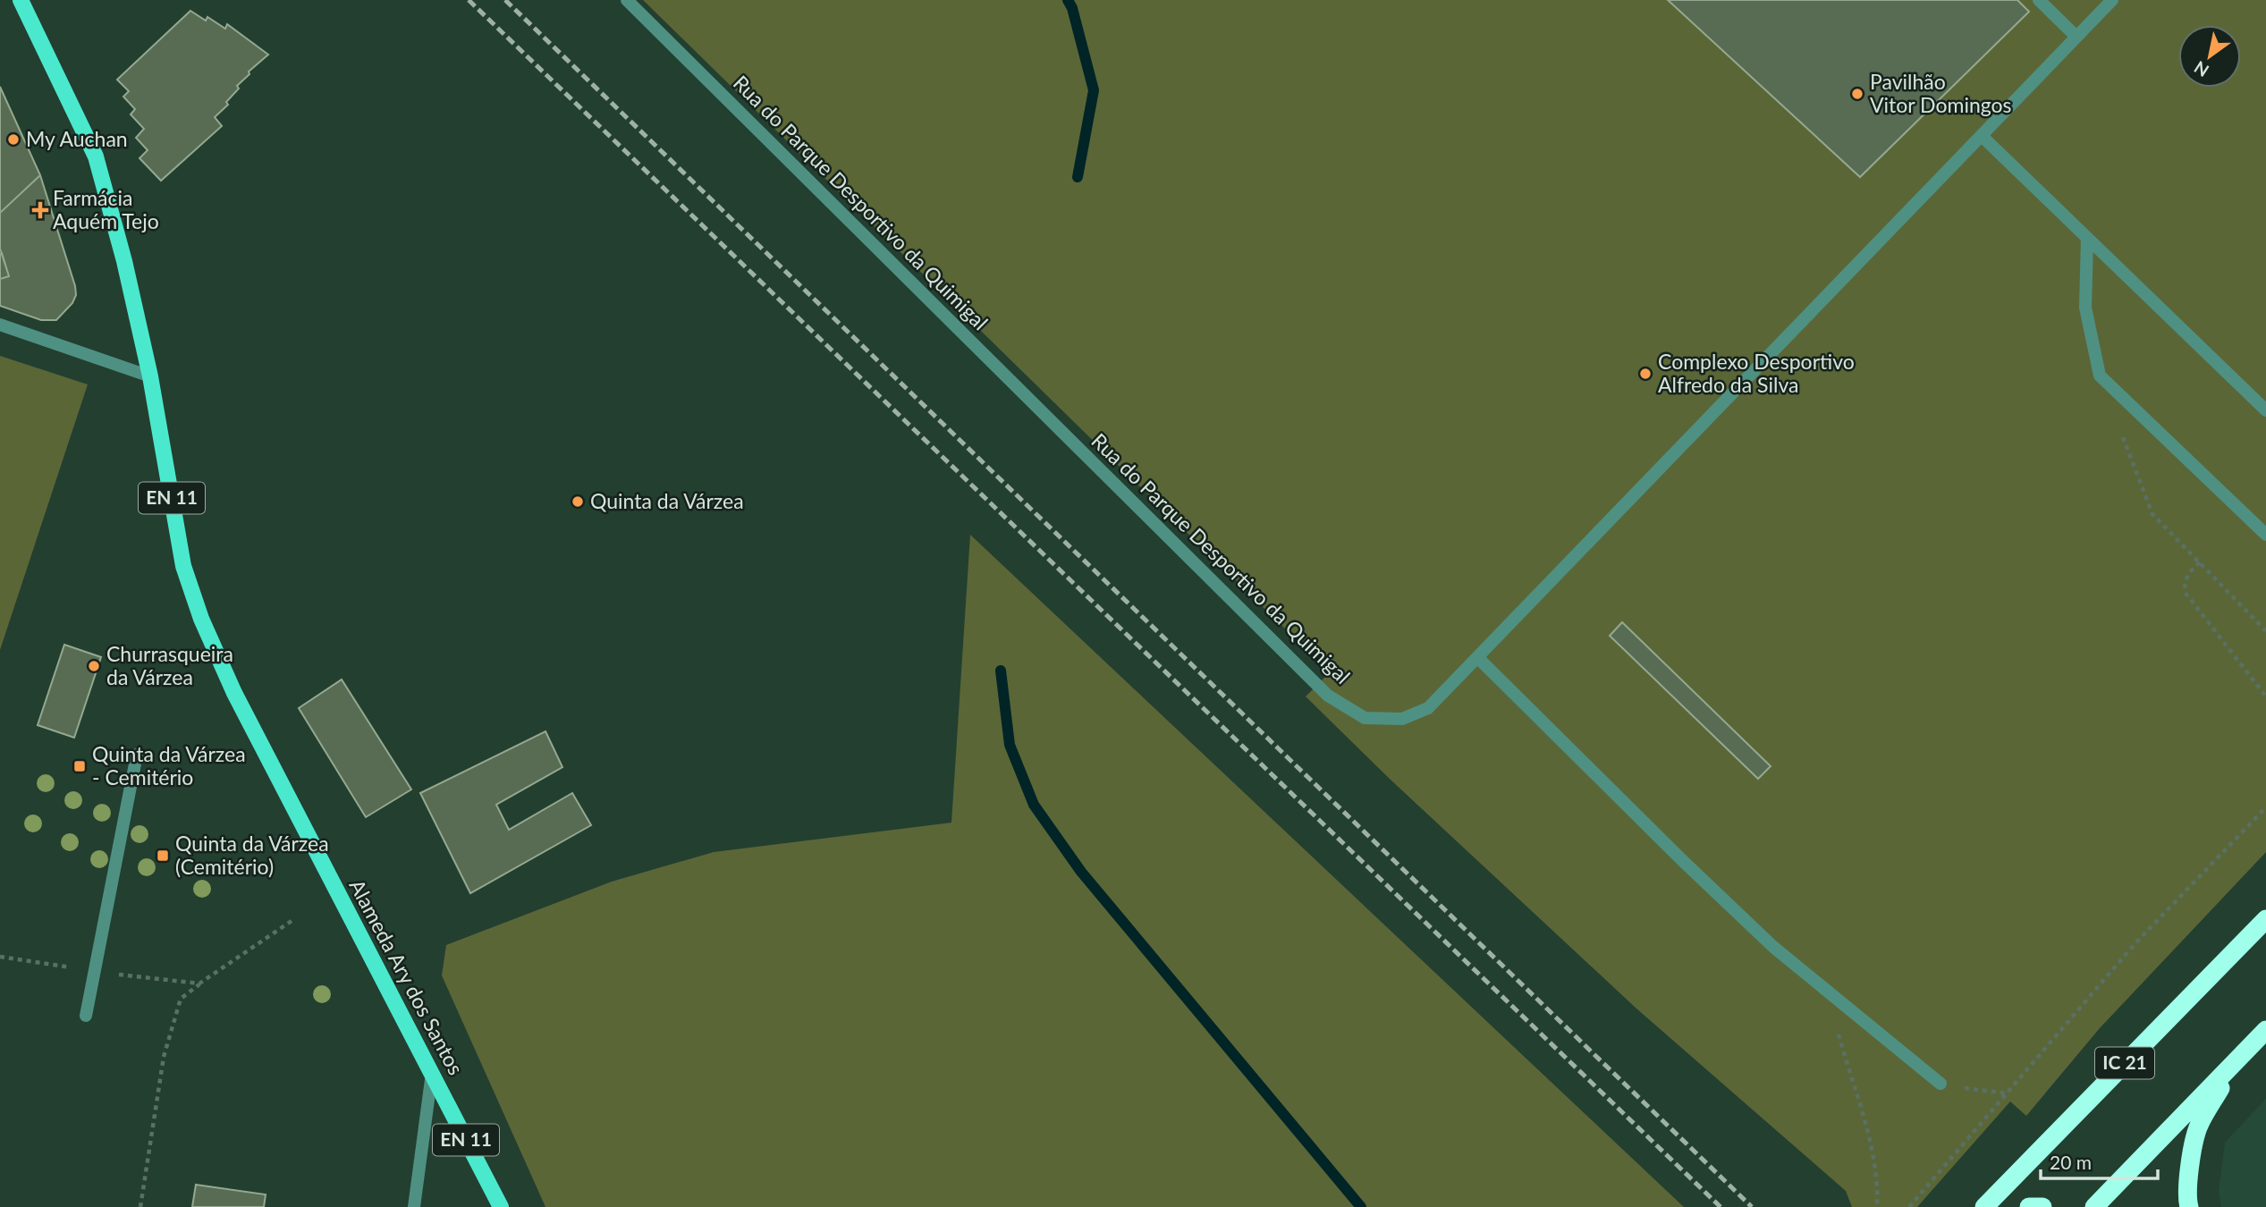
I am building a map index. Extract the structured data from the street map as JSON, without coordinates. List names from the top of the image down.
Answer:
{
  "streets": {
    "highway": ["IC 21"],
    "main road": ["EN 11", "Alameda Ary dos Santos"],
    "street": ["Rua do Parque Desportivo da Quimigal"]
  },
  "crossings": [
    ["EN 11", "Alameda Ary dos Santos"]
  ],
  "places": {
    "other": [
      "Pavilhão Vitor Domingos",
      "My Auchan",
      "Complexo Desportivo Alfredo da Silva",
      "Quinta da Várzea",
      "Churrasqueira da Várzea"
    ],
    "health": ["Farmácia Aquém Tejo"],
    "transit": ["Quinta da Várzea - Cemitério", "Quinta da Várzea (Cemitério)"]
  },
  "scale_bar": "20 m",
  "north": "bottom left"
}
